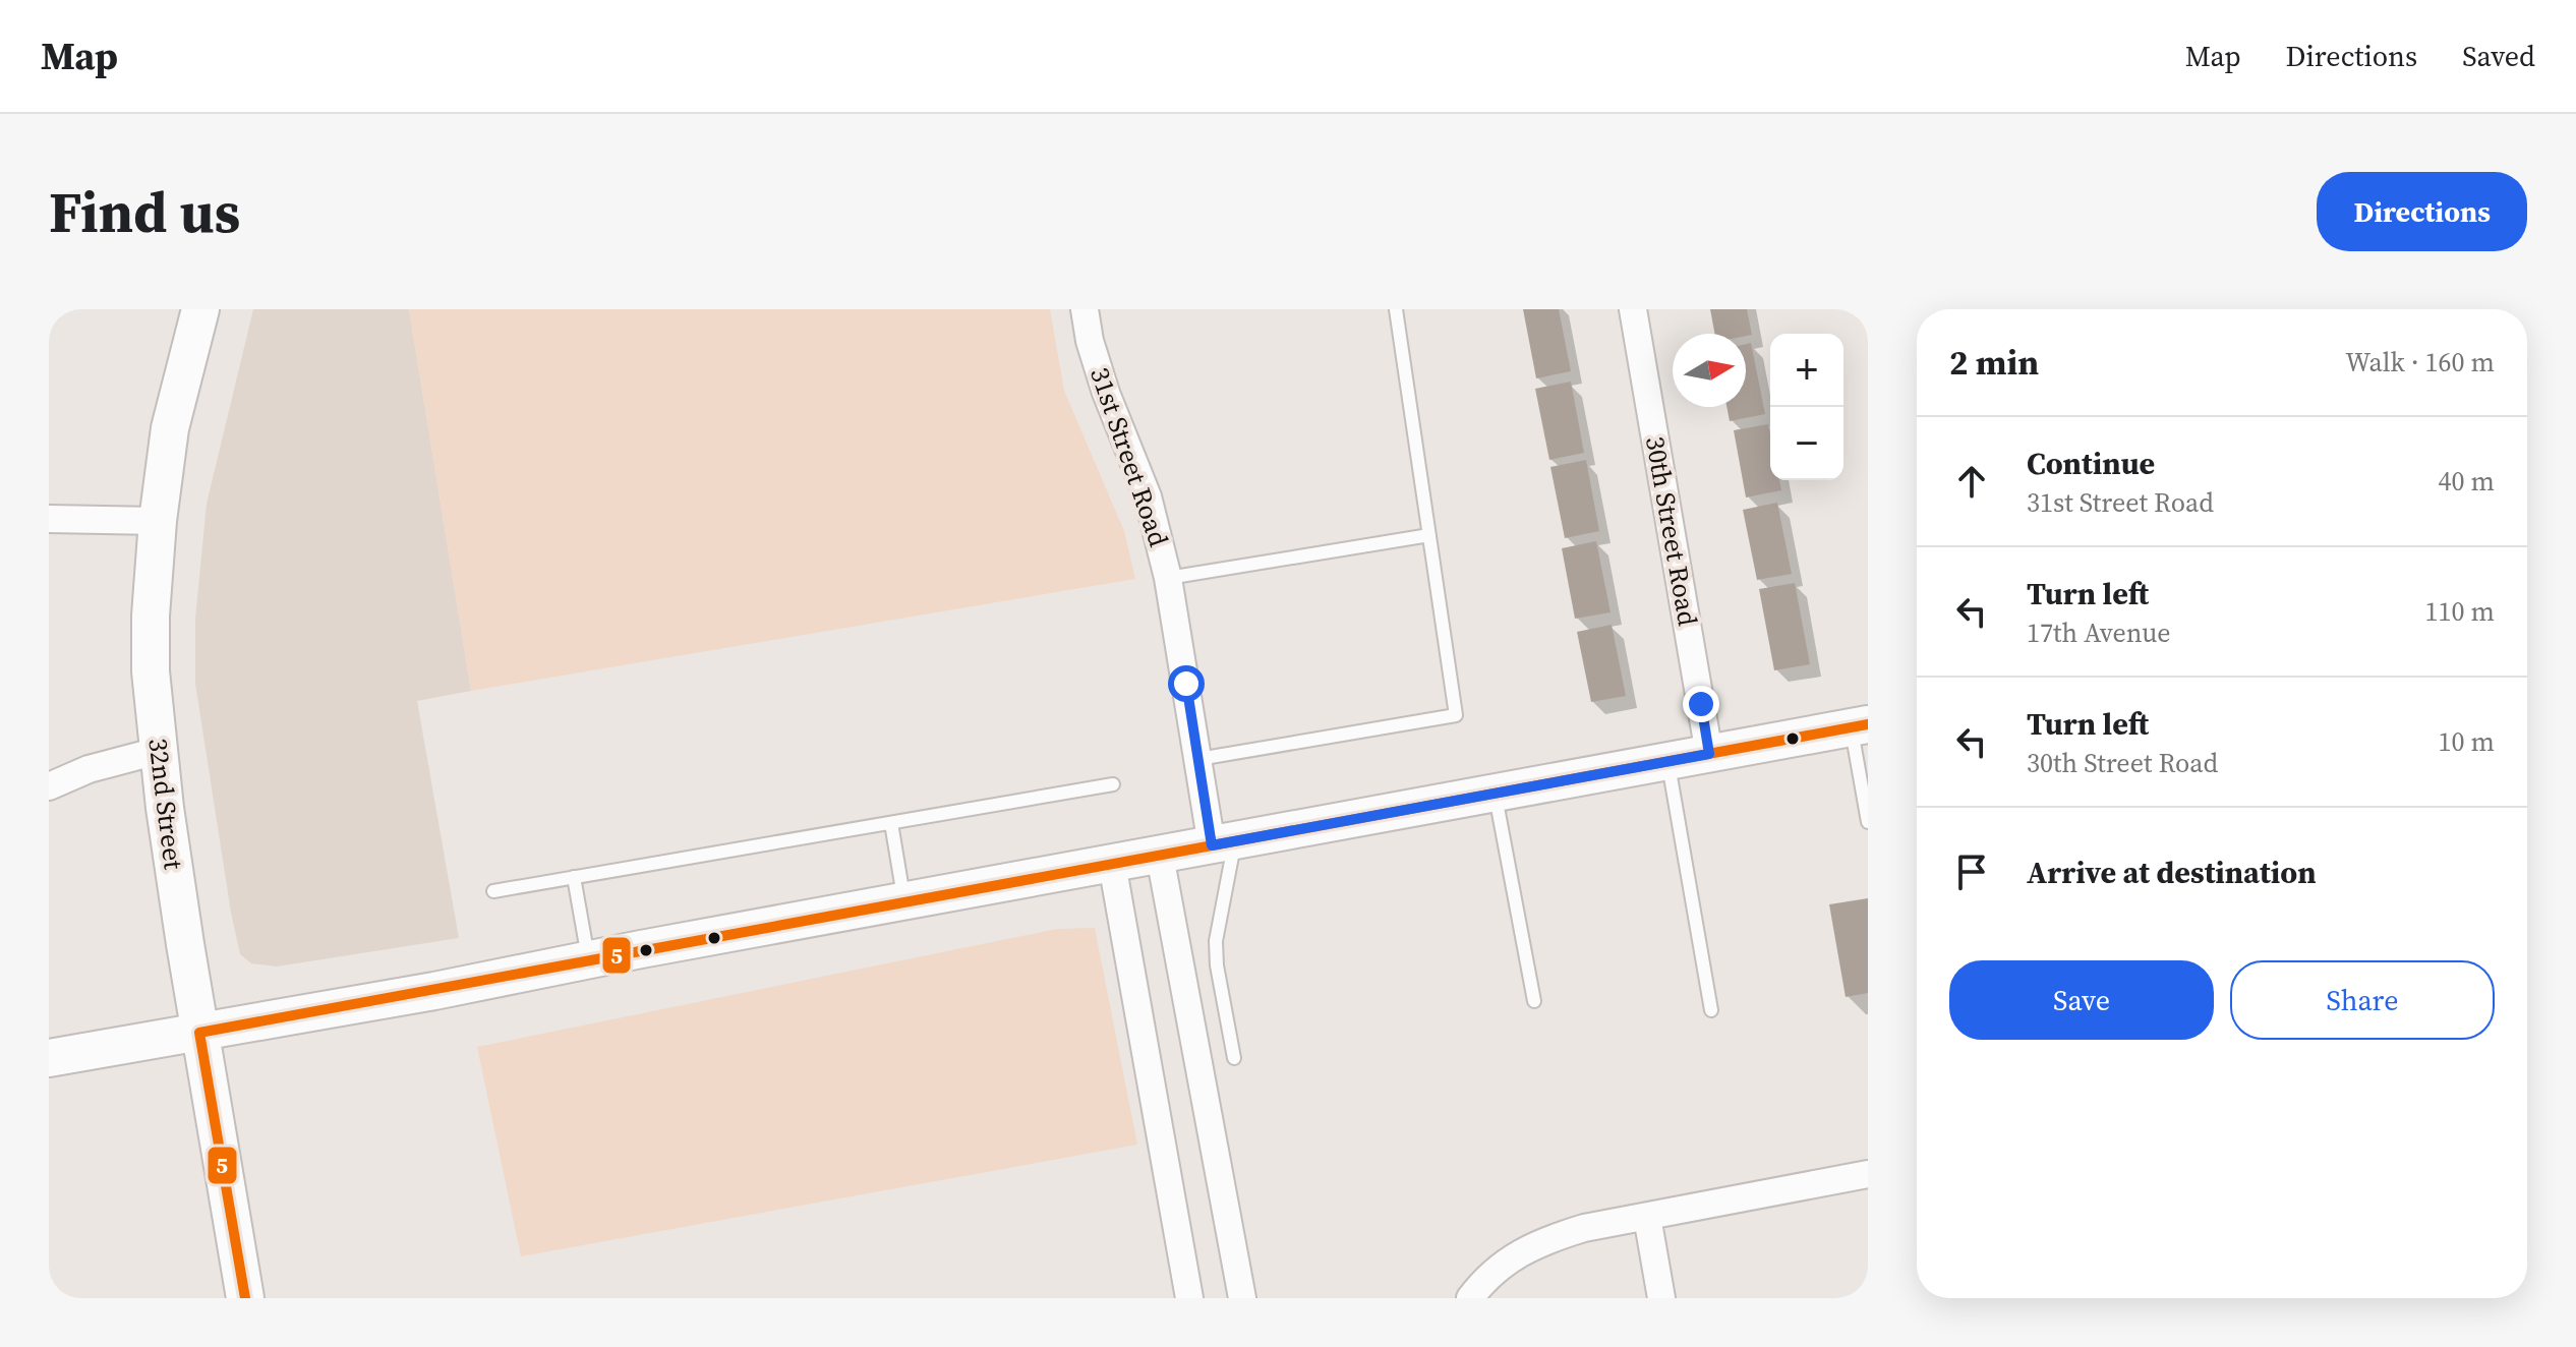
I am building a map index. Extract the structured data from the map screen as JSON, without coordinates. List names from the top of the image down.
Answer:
{
  "streets": {
    "main road": ["32nd Street"],
    "street": ["31st Street Road", "30th Street Road"]
  },
  "lines": ["transit line 5"],
  "north": "right",
  "page": {
    "header": "Map",
    "nav": ["Map", "Directions", "Saved"],
    "buttons": [
      "Directions",
      ["Save", "Share"]
    ],
    "title": "Find us",
    "heading": ["2 min", "Walk · 160 m"],
    "map_buttons": ["+", "−"],
    "list": [
      ["Continue", "31st Street Road", "40 m"],
      ["Turn left", "17th Avenue", "110 m"],
      ["Turn left", "30th Street Road", "10 m"],
      "Arrive at destination"
    ]
  }
}
